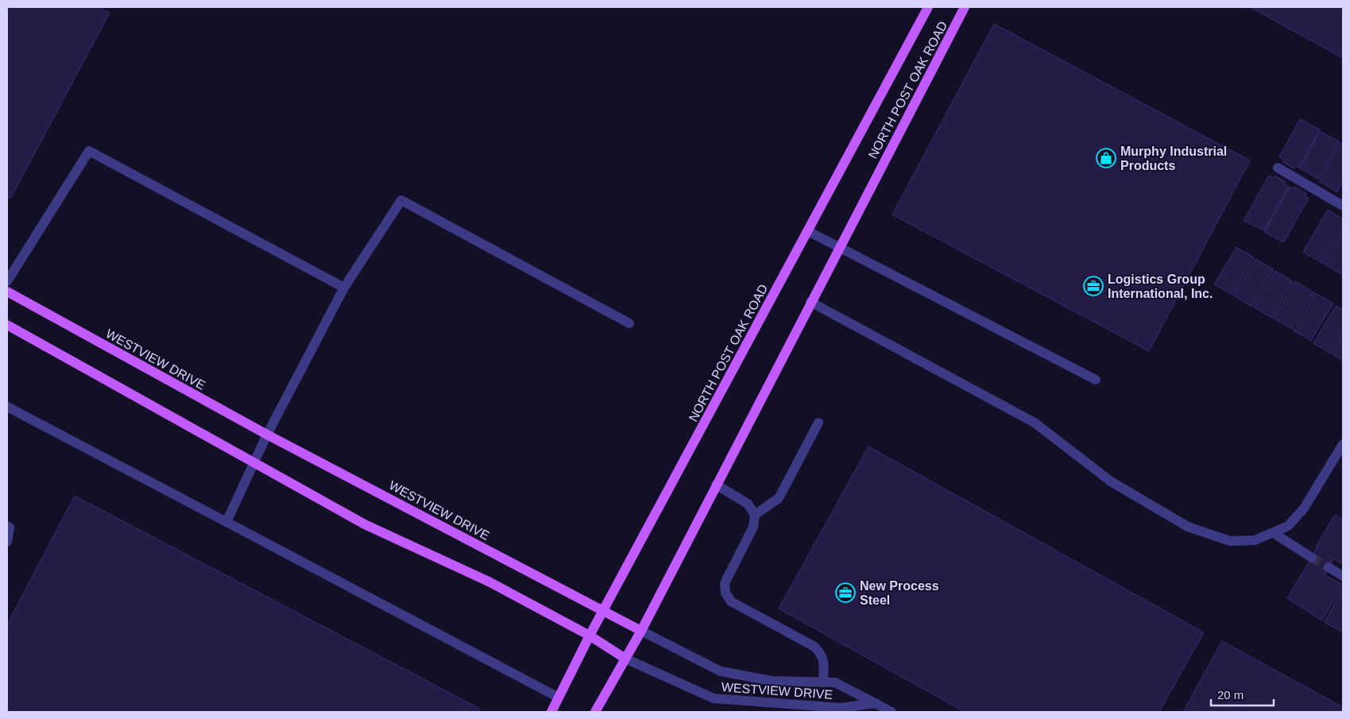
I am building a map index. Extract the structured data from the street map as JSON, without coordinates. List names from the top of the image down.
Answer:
{
  "streets": {
    "main road": ["NORTH POST OAK ROAD", "WESTVIEW DRIVE"]
  },
  "crossings": [
    ["NORTH POST OAK ROAD", "WESTVIEW DRIVE"]
  ],
  "places": {
    "shop": ["Murphy Industrial Products"],
    "office": ["Logistics Group International, Inc.", "New Process Steel"]
  },
  "scale_bar": "20 m"
}
